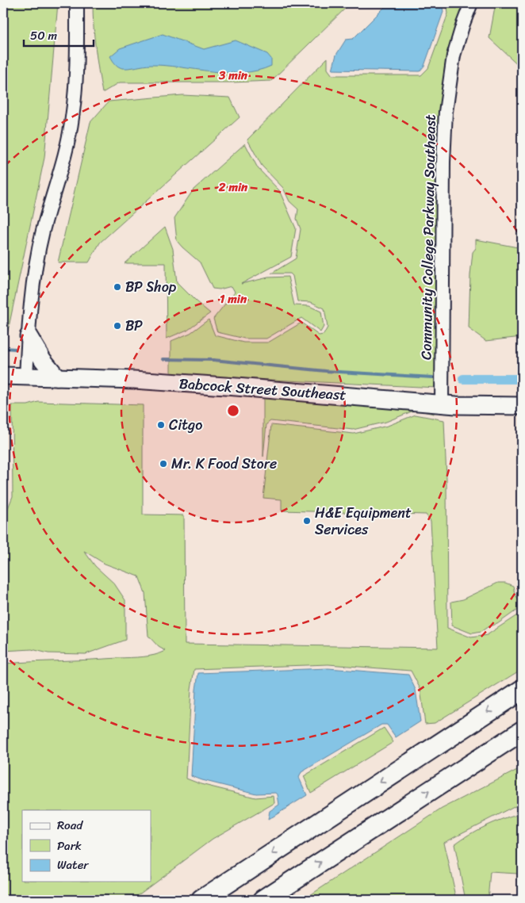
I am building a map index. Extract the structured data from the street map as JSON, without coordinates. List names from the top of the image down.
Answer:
{
  "streets": {
    "main road": ["Babcock Street Southeast"],
    "street": ["Community College Parkway Southeast"]
  },
  "crossings": [
    ["Community College Parkway Southeast", "Babcock Street Southeast"]
  ],
  "places": [
    "BP Shop",
    "BP",
    "Citgo",
    "Mr. K Food Store",
    "H&E Equipment Services"
  ],
  "legend": ["Road", "Park", "Water"],
  "scale_bar": "50 m",
  "rings": ["3 min", "2 min", "1 min"]
}
